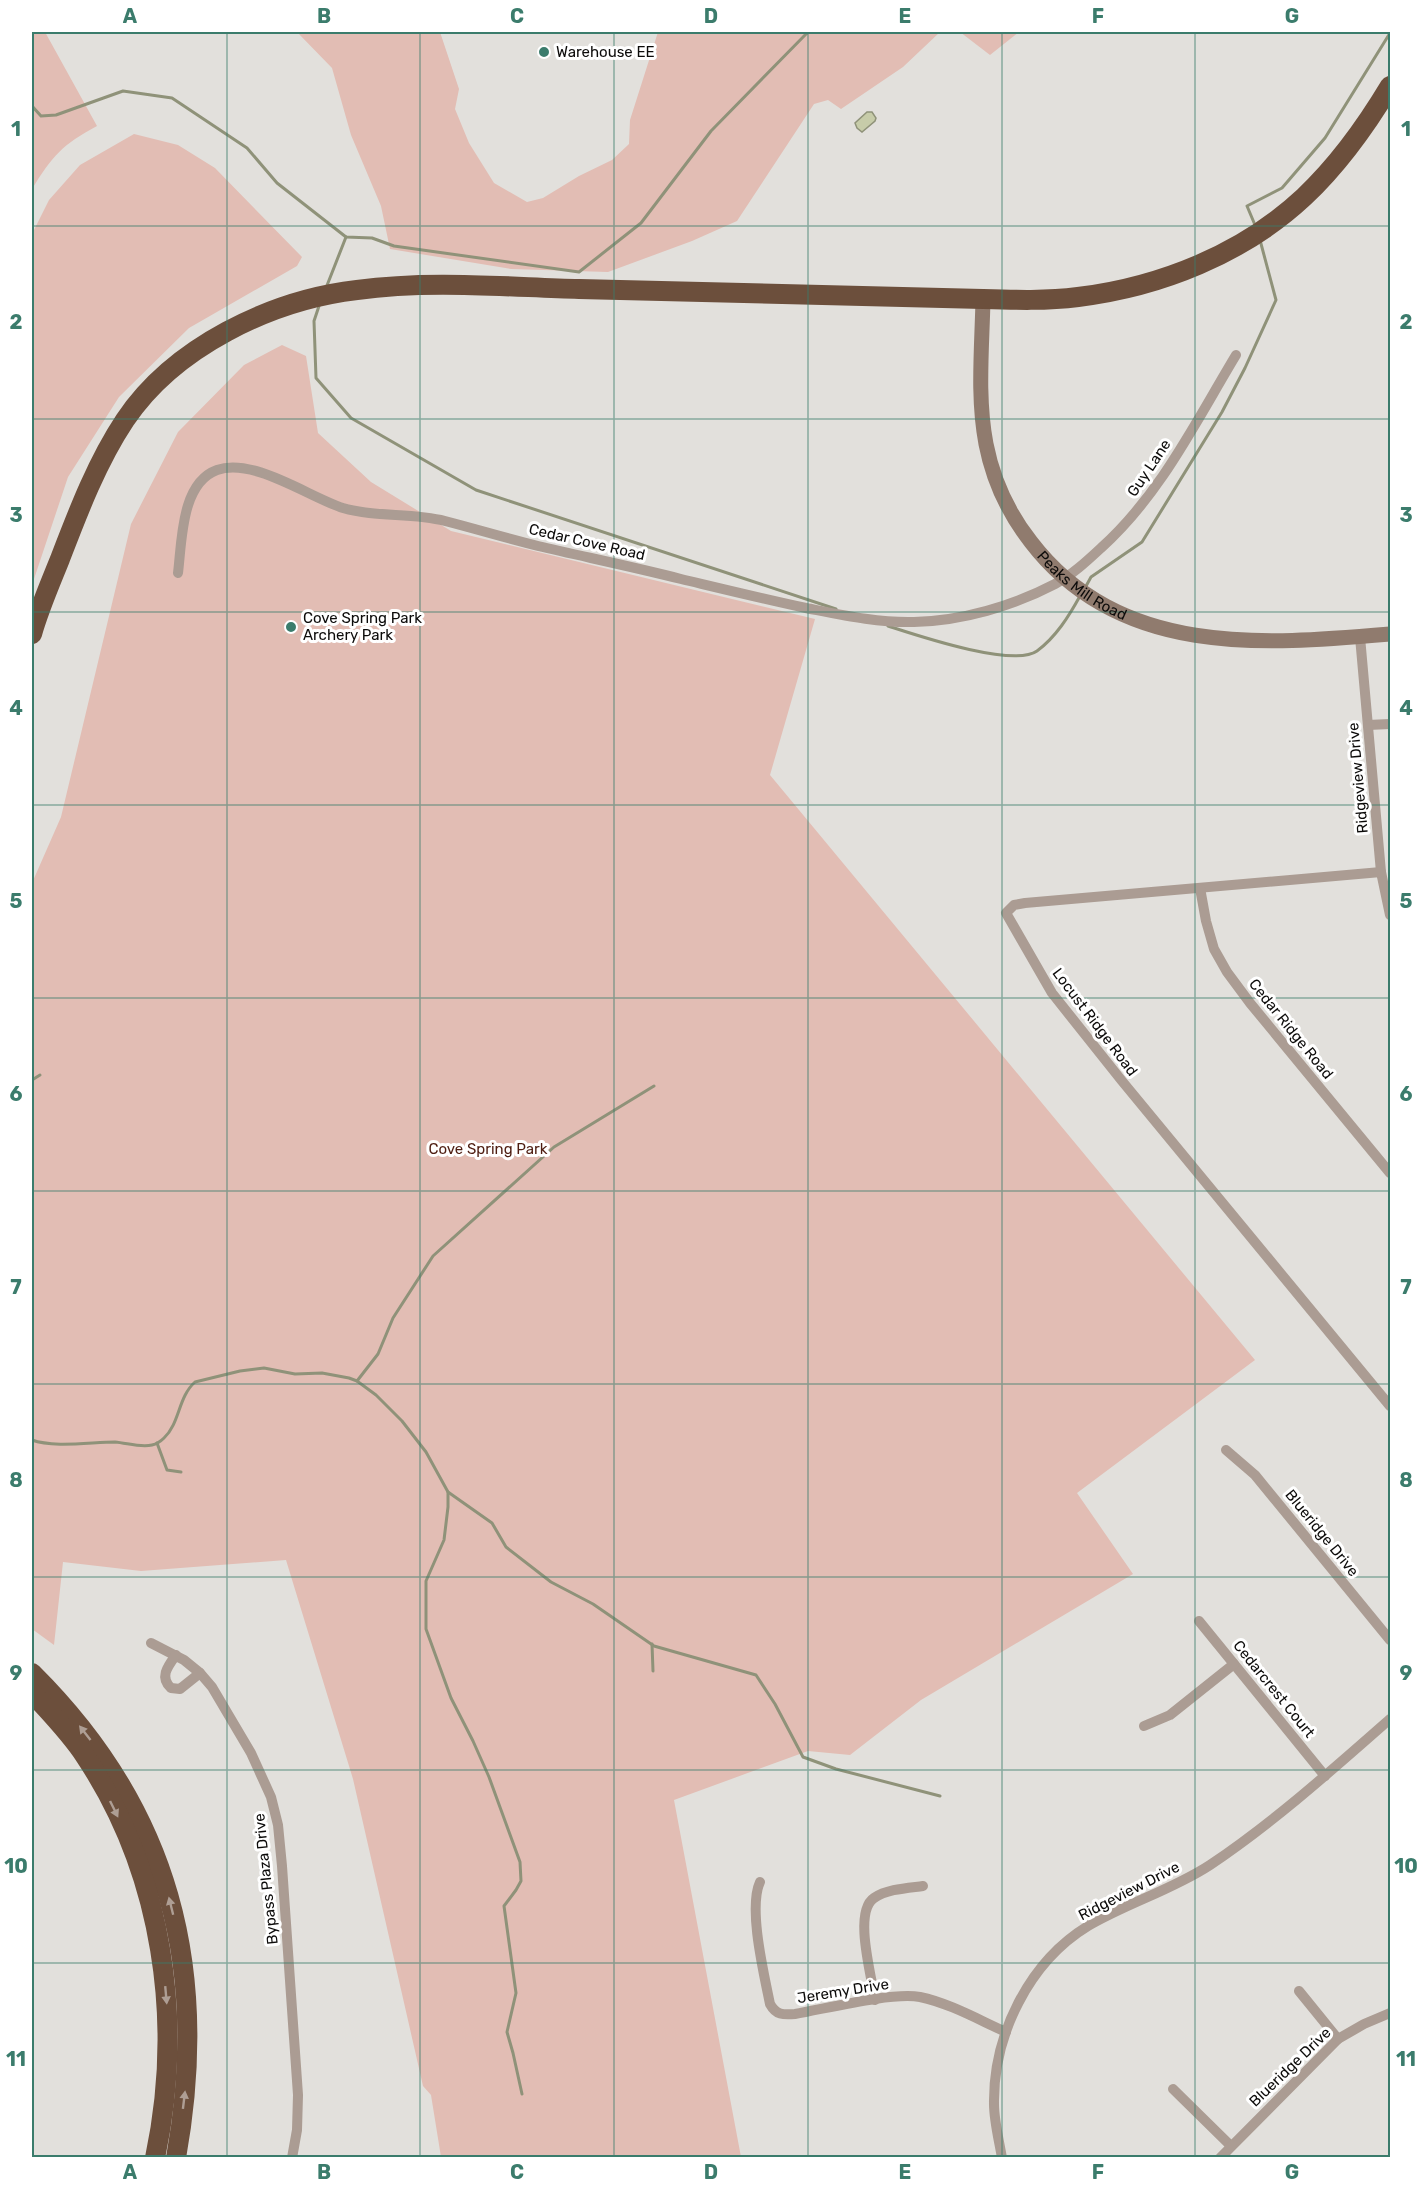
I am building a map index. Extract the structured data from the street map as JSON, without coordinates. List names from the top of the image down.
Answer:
{
  "streets": {
    "street": [
      "Guy Lane",
      "Cedar Cove Road",
      "Peaks Mill Road",
      "Ridgeview Drive",
      "Locust Ridge Road",
      "Cedar Ridge Road",
      "Blueridge Drive",
      "Cedarcrest Court",
      "Bypass Plaza Drive",
      "Jeremy Drive"
    ]
  },
  "crossings": [
    ["Guy Lane", "Cedar Cove Road"],
    ["Guy Lane", "Peaks Mill Road"],
    ["Cedar Cove Road", "Peaks Mill Road"],
    ["Peaks Mill Road", "Ridgeview Drive"],
    ["Ridgeview Drive", "Locust Ridge Road"],
    ["Ridgeview Drive", "Cedarcrest Court"],
    ["Ridgeview Drive", "Jeremy Drive"],
    ["Locust Ridge Road", "Cedar Ridge Road"]
  ],
  "parks": ["Cove Spring Park"],
  "places": ["Warehouse EE", "Cove Spring Park Archery Park"],
  "grid": {
    "columns": [
      "A",
      "B",
      "C",
      "D",
      "E",
      "F",
      "G"
    ],
    "rows": [
      "1",
      "2",
      "3",
      "4",
      "5",
      "6",
      "7",
      "8",
      "9",
      "10",
      "11"
    ]
  }
}
